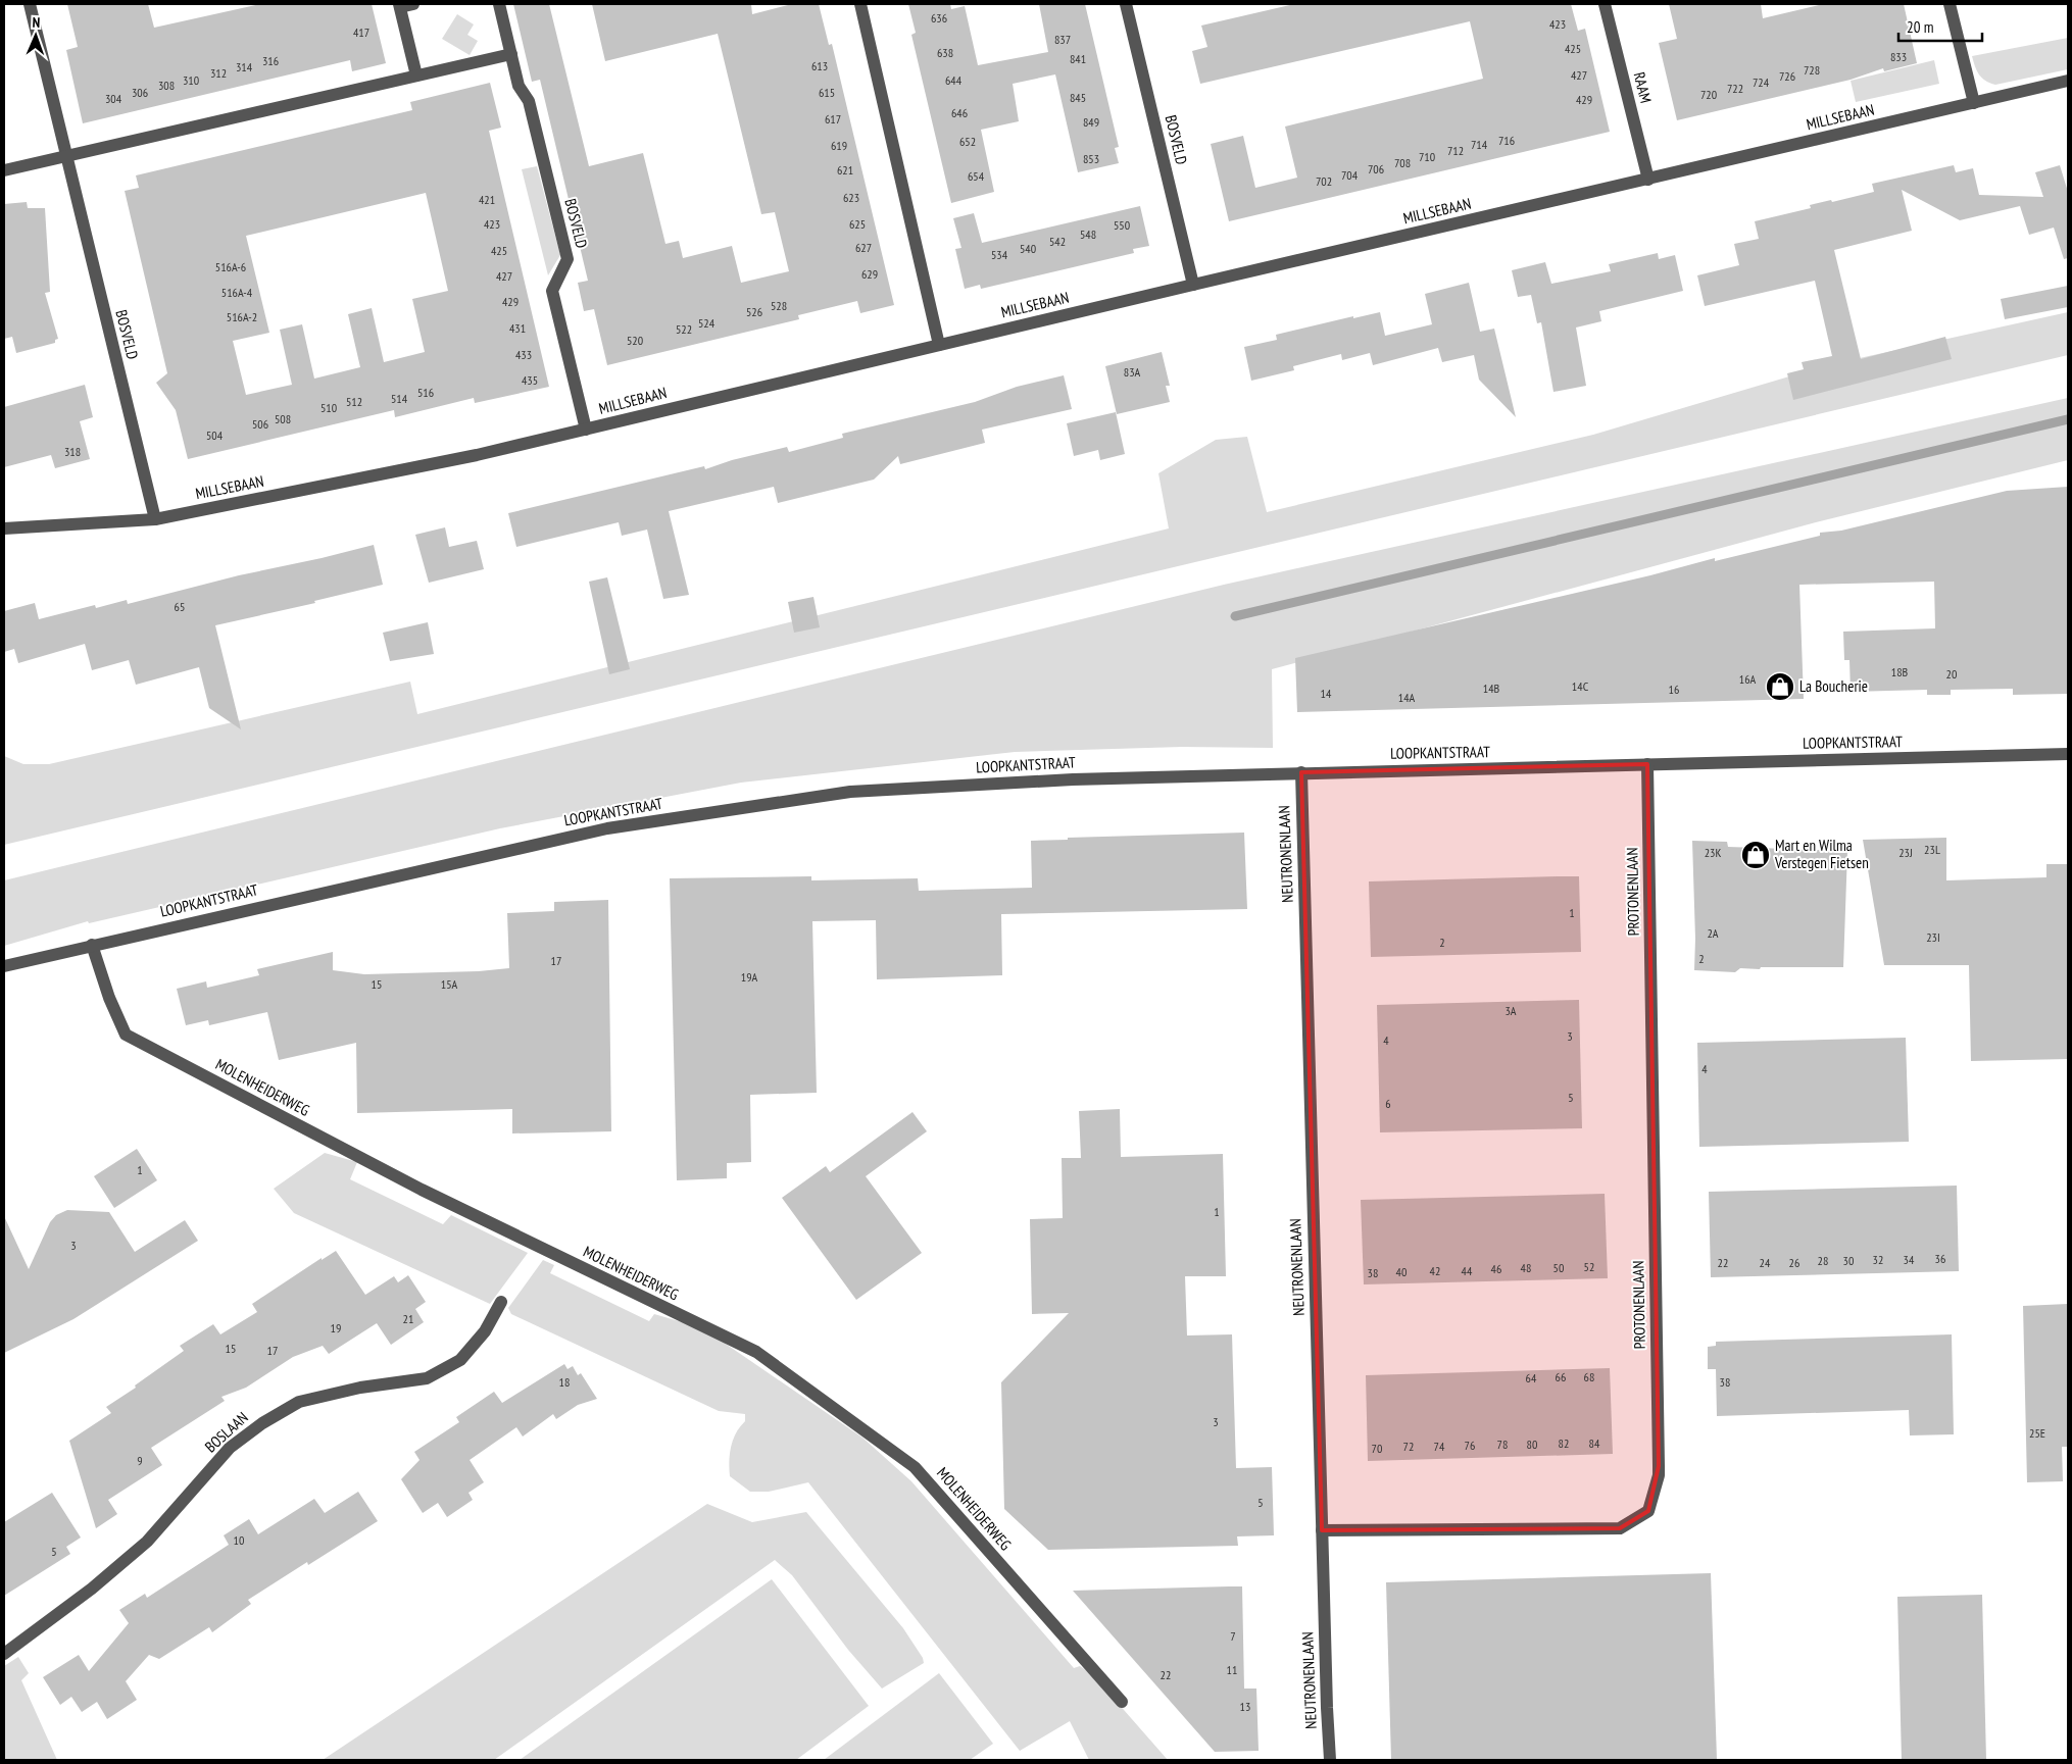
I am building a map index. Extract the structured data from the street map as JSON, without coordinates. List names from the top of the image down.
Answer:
{
  "streets": {
    "street": [
      "RAAM",
      "MILLSEBAAN",
      "BOSVELD",
      "LOOPKANTSTRAAT",
      "NEUTRONENLAAN",
      "PROTONENLAAN",
      "MOLENHEIDERWEG",
      "BOSLAAN"
    ]
  },
  "crossings": [
    ["RAAM", "MILLSEBAAN"],
    ["MILLSEBAAN", "BOSVELD"],
    ["LOOPKANTSTRAAT", "NEUTRONENLAAN"],
    ["LOOPKANTSTRAAT", "PROTONENLAAN"],
    ["LOOPKANTSTRAAT", "MOLENHEIDERWEG"],
    ["NEUTRONENLAAN", "PROTONENLAAN"]
  ],
  "places": {
    "shop": ["La Boucherie", "Mart en Wilma Verstegen Fietsen"]
  },
  "house_numbers": [
    "636",
    "423",
    "417",
    "837",
    "425",
    "638",
    "833",
    "841",
    "316",
    "613",
    "314",
    "728",
    "312",
    "427",
    "726",
    "310",
    "644",
    "724",
    "308",
    "722",
    "306",
    "615",
    "720",
    "845",
    "304",
    "429",
    "646",
    "617",
    "849",
    "716",
    "652",
    "714",
    "619",
    "712",
    "710",
    "853",
    "708",
    "706",
    "621",
    "704",
    "654",
    "702",
    "623",
    "421",
    "423",
    "625",
    "550",
    "548",
    "542",
    "627",
    "540",
    "425",
    "534",
    "516A-6",
    "629",
    "427",
    "516A-4",
    "429",
    "528",
    "526",
    "516A-2",
    "524",
    "431",
    "522",
    "520",
    "433",
    "83A",
    "435",
    "516",
    "514",
    "512",
    "510",
    "508",
    "506",
    "504",
    "318",
    "65",
    "18B",
    "20",
    "16A",
    "14C",
    "14B",
    "16",
    "14",
    "14A",
    "23L",
    "23K",
    "23J",
    "1",
    "2A",
    "23I",
    "2",
    "2",
    "17",
    "19A",
    "15",
    "15A",
    "3A",
    "3",
    "4",
    "4",
    "5",
    "6",
    "1",
    "1",
    "3",
    "36",
    "32",
    "34",
    "28",
    "30",
    "22",
    "24",
    "26",
    "52",
    "48",
    "50",
    "46",
    "42",
    "44",
    "40",
    "38",
    "21",
    "19",
    "15",
    "17",
    "66",
    "68",
    "64",
    "18",
    "38",
    "3",
    "25E",
    "82",
    "84",
    "78",
    "80",
    "76",
    "72",
    "74",
    "70",
    "9",
    "5",
    "10",
    "5",
    "7",
    "11",
    "22",
    "13"
  ],
  "scale_bar": "20 m",
  "north": "top"
}
